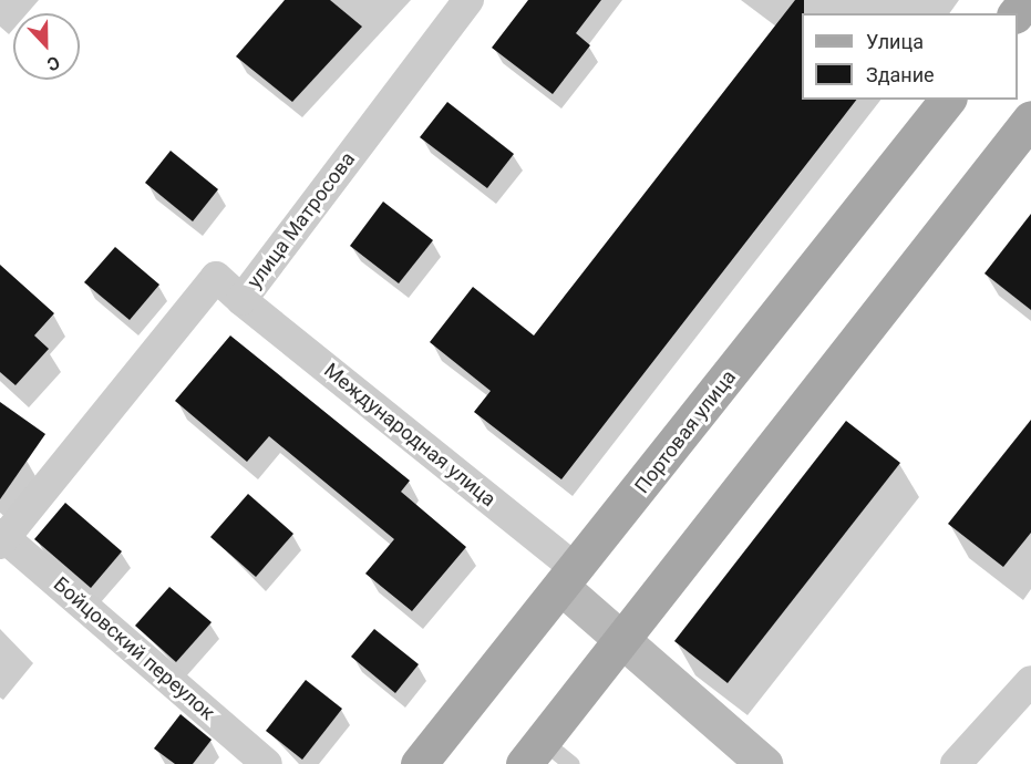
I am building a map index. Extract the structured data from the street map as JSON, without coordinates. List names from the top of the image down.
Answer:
{
  "streets": {
    "main road": ["Портовая улица", "Международная улица"],
    "street": ["улица Матросова", "Бойцовский переулок"]
  },
  "crossings": [
    ["улица Матросова", "Международная улица"],
    ["улица Матросова", "Бойцовский переулок"],
    ["Портовая улица", "Международная улица"]
  ],
  "legend": ["Улица", "Здание"],
  "north": "bottom"
}
